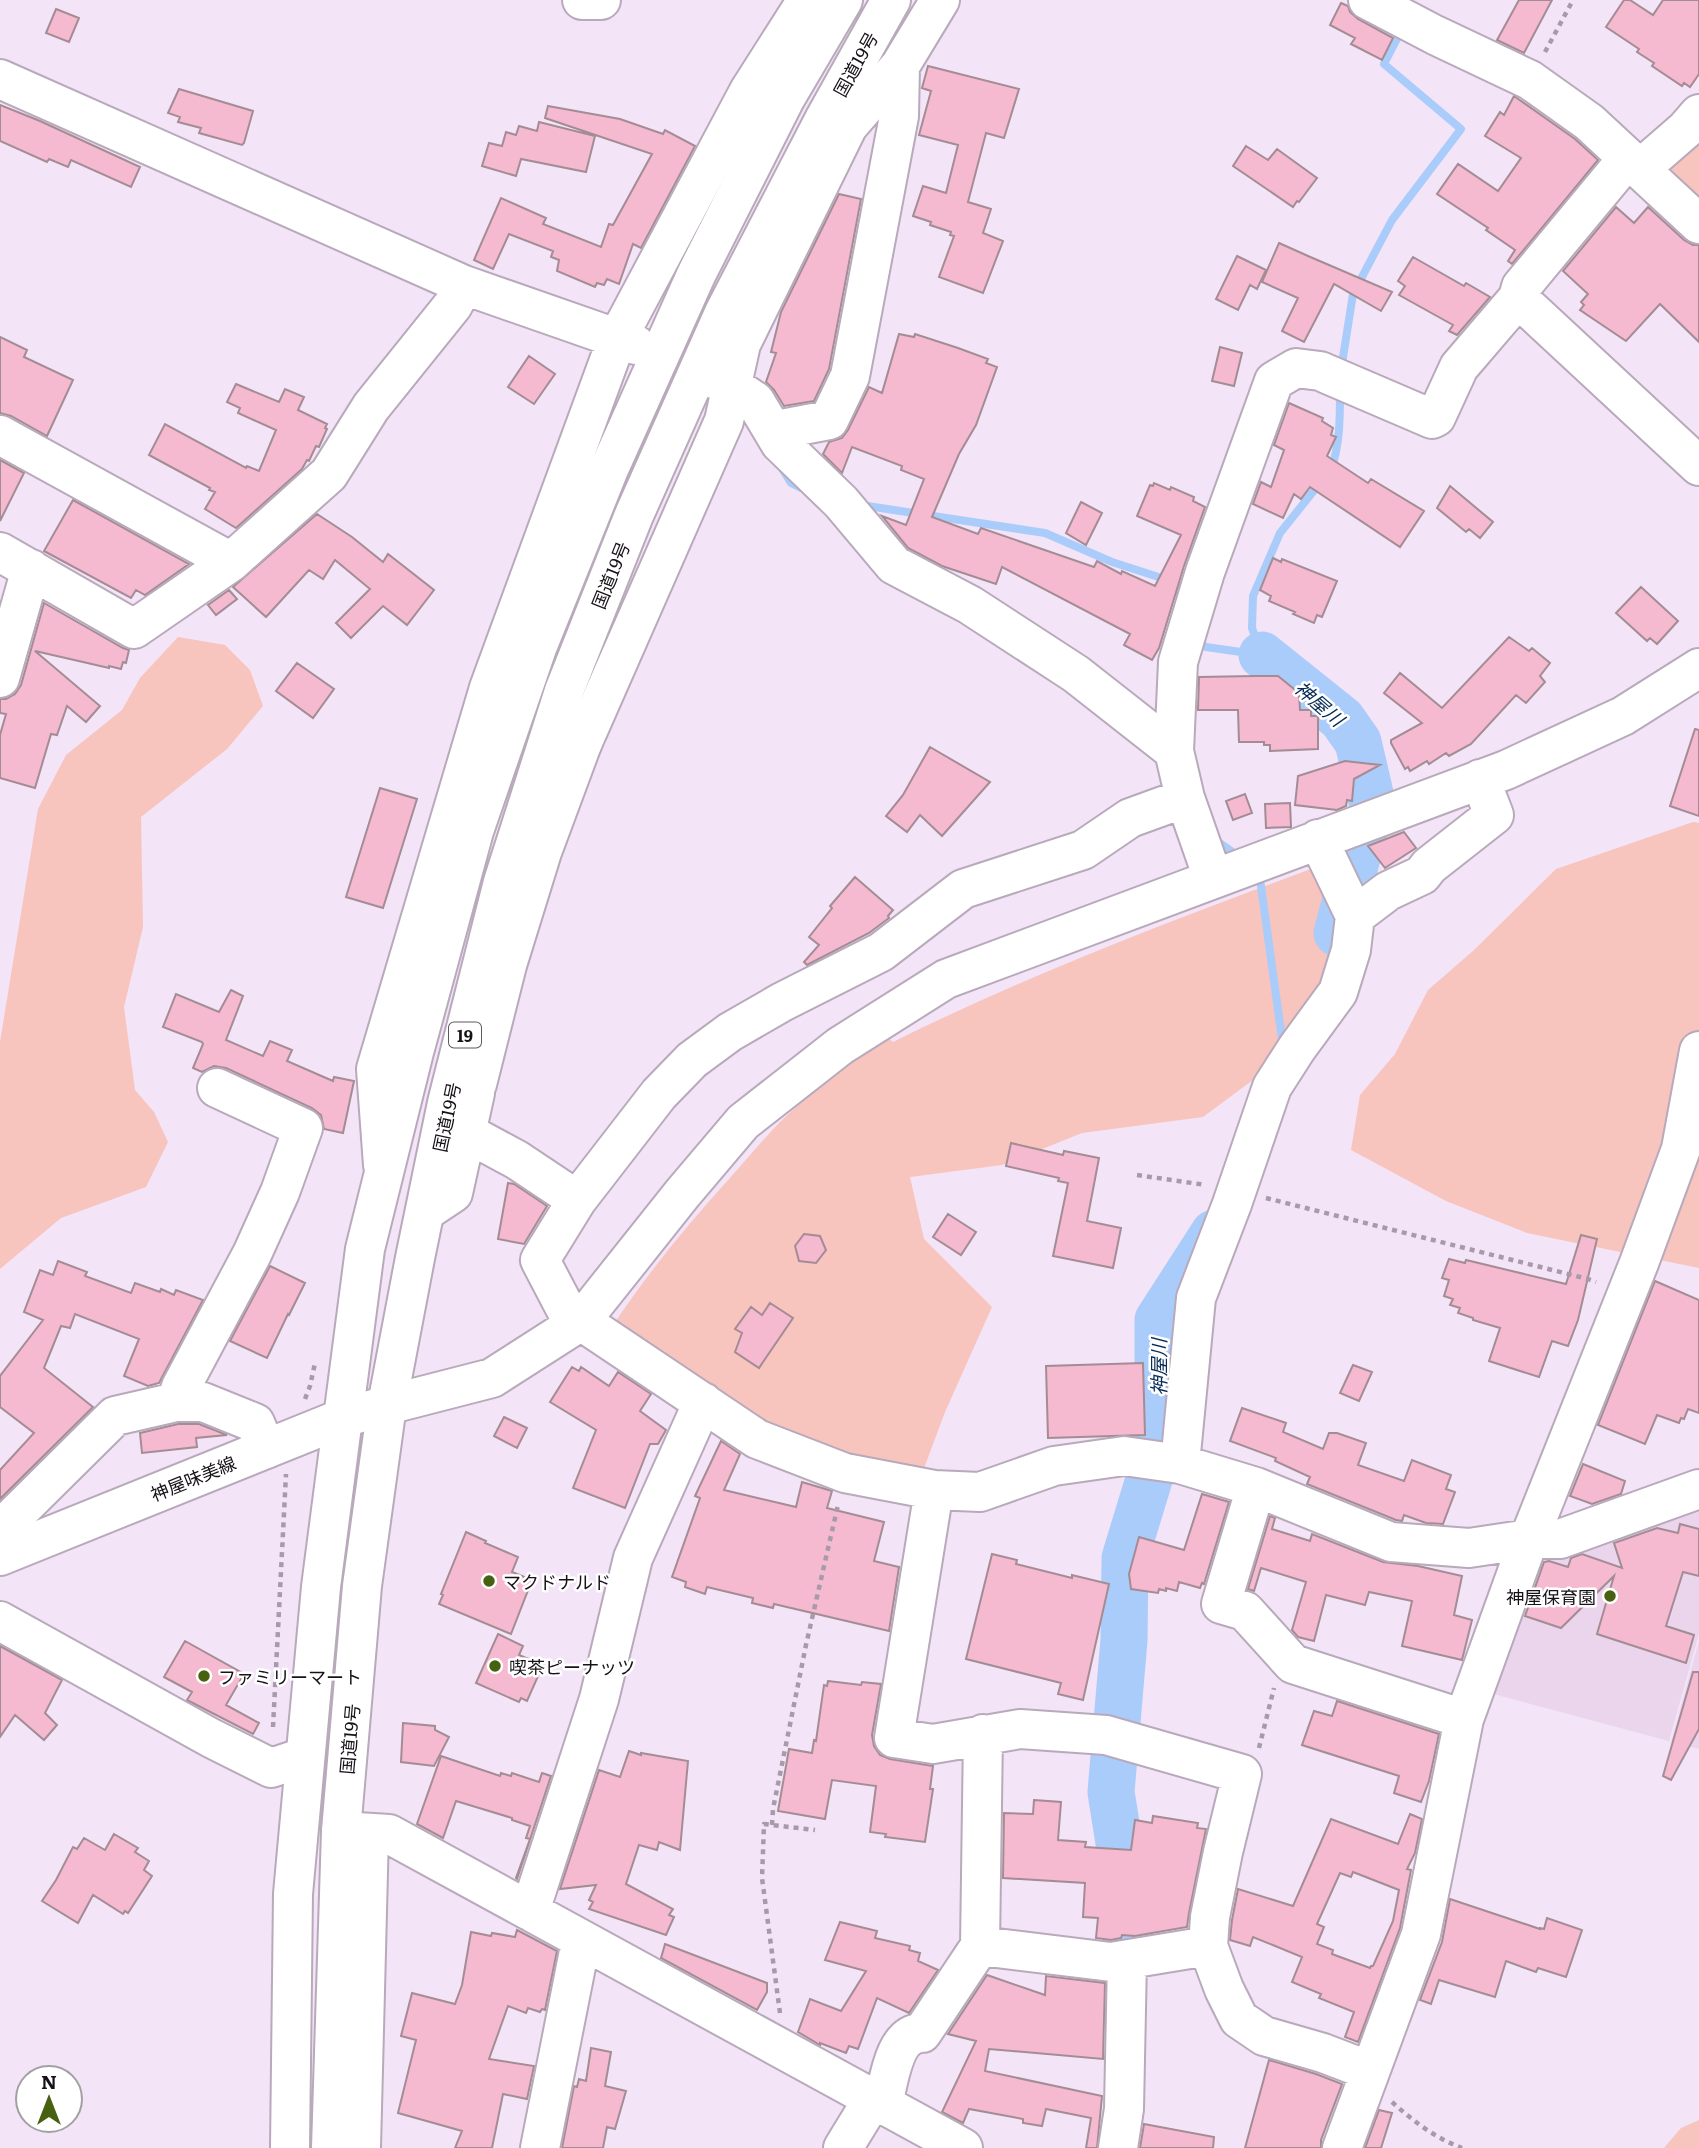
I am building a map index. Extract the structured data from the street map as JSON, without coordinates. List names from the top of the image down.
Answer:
{
  "streets": {
    "main road": ["国道19号", "19", "神屋味美線"]
  },
  "crossings": [
    ["国道19号", "神屋味美線"]
  ],
  "water": ["神屋川"],
  "places": [
    "マクドナルド",
    "神屋保育園",
    "喫茶ピーナッツ",
    "ファミリーマート"
  ],
  "north": "top"
}
